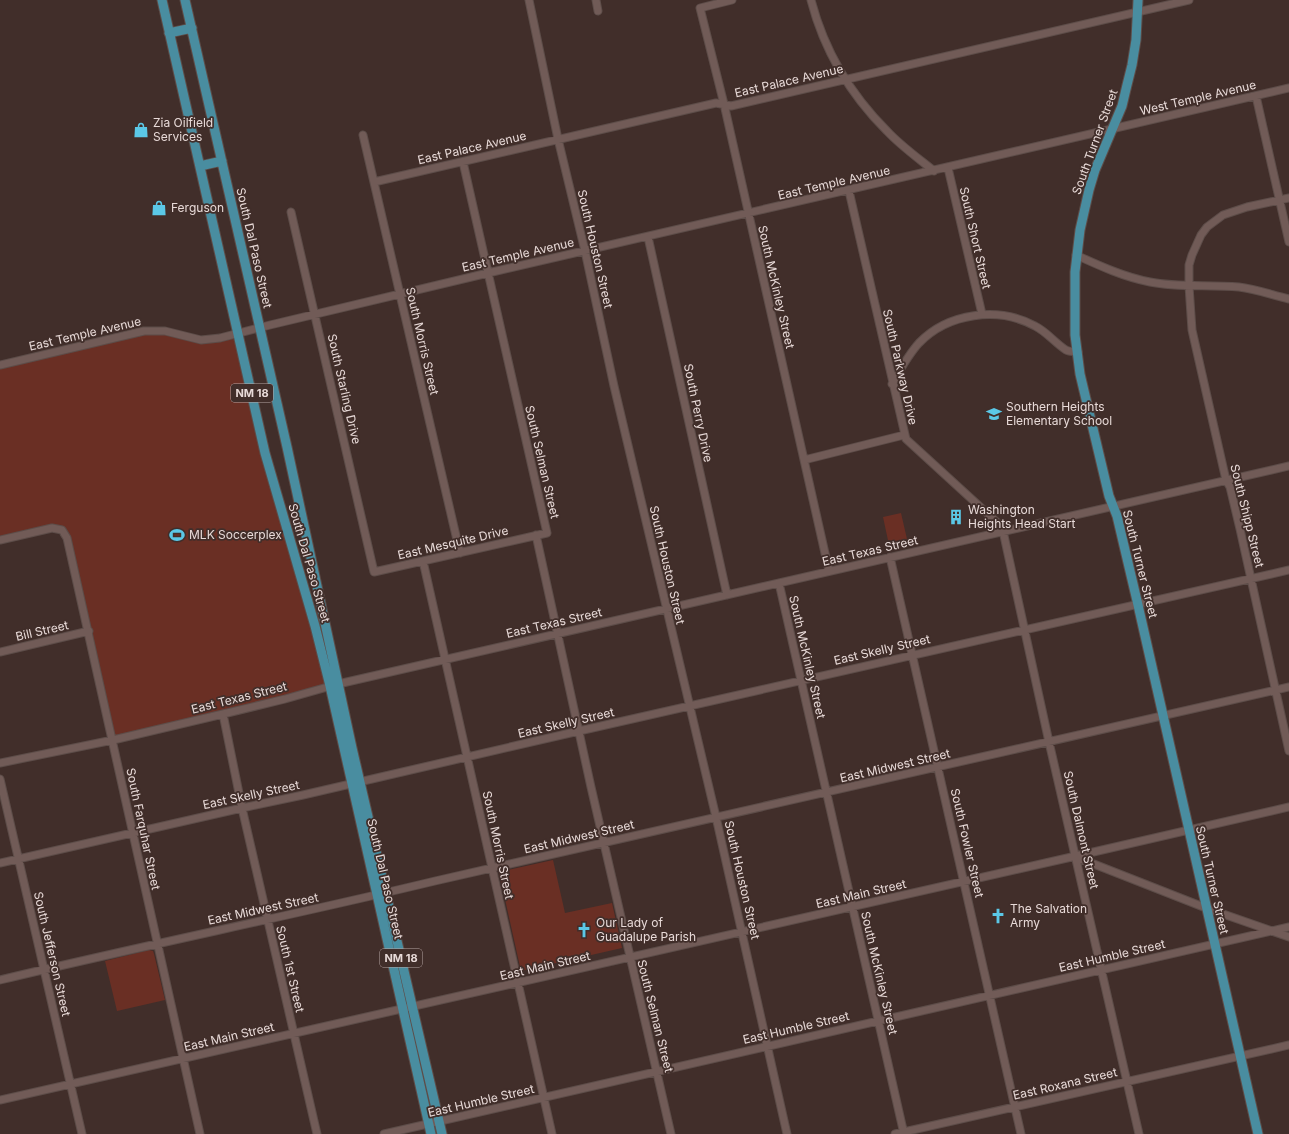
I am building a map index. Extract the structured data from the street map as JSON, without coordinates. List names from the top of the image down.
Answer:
{
  "streets": {
    "main road": ["South Turner Street", "South Dal Paso Street", "NM 18"],
    "street": [
      "East Palace Avenue",
      "West Temple Avenue",
      "East Temple Avenue",
      "South Short Street",
      "South Houston Street",
      "South McKinley Street",
      "South Morris Street",
      "South Parkway Drive",
      "South Starling Drive",
      "South Perry Drive",
      "South Selman Street",
      "South Shipp Street",
      "East Mesquite Drive",
      "East Texas Street",
      "Bill Street",
      "East Skelly Street",
      "East Midwest Street",
      "South Farquhar Street",
      "South Dalmont Street",
      "South Fowler Street",
      "East Main Street",
      "South Jefferson Street",
      "East Humble Street",
      "South 1st Street",
      "East Roxana Street"
    ]
  },
  "crossings": [
    ["East Palace Avenue", "South Turner Street"],
    ["East Palace Avenue", "South Houston Street"],
    ["East Palace Avenue", "South McKinley Street"],
    ["East Palace Avenue", "South Morris Street"],
    ["East Palace Avenue", "South Selman Street"],
    ["West Temple Avenue", "South Turner Street"],
    ["West Temple Avenue", "East Temple Avenue"],
    ["South Turner Street", "East Temple Avenue"],
    ["South Turner Street", "East Texas Street"],
    ["South Turner Street", "East Skelly Street"],
    ["South Turner Street", "East Midwest Street"],
    ["South Turner Street", "East Main Street"],
    ["South Turner Street", "East Humble Street"],
    ["South Turner Street", "East Roxana Street"],
    ["East Temple Avenue", "South Short Street"],
    ["East Temple Avenue", "South Dal Paso Street"],
    ["East Temple Avenue", "South Houston Street"],
    ["East Temple Avenue", "South McKinley Street"],
    ["East Temple Avenue", "South Morris Street"],
    ["East Temple Avenue", "South Parkway Drive"],
    ["East Temple Avenue", "South Starling Drive"],
    ["East Temple Avenue", "South Perry Drive"],
    ["East Temple Avenue", "South Selman Street"],
    ["South Dal Paso Street", "East Texas Street"],
    ["South Dal Paso Street", "East Skelly Street"],
    ["South Dal Paso Street", "East Midwest Street"],
    ["South Dal Paso Street", "East Main Street"],
    ["South Dal Paso Street", "East Humble Street"],
    ["South Houston Street", "East Texas Street"],
    ["South Houston Street", "East Skelly Street"],
    ["South Houston Street", "East Midwest Street"],
    ["South Houston Street", "East Main Street"],
    ["South Houston Street", "East Humble Street"],
    ["South McKinley Street", "East Texas Street"],
    ["South McKinley Street", "East Skelly Street"],
    ["South McKinley Street", "East Midwest Street"],
    ["South McKinley Street", "East Main Street"],
    ["South McKinley Street", "East Humble Street"],
    ["South McKinley Street", "East Roxana Street"],
    ["South Morris Street", "East Mesquite Drive"],
    ["South Morris Street", "East Texas Street"],
    ["South Morris Street", "East Skelly Street"],
    ["South Morris Street", "East Midwest Street"],
    ["South Morris Street", "East Main Street"],
    ["South Morris Street", "East Humble Street"],
    ["South Parkway Drive", "East Texas Street"],
    ["South Parkway Drive", "South Dalmont Street"],
    ["South Starling Drive", "East Mesquite Drive"],
    ["South Perry Drive", "East Texas Street"],
    ["South Selman Street", "East Mesquite Drive"],
    ["South Selman Street", "East Texas Street"],
    ["South Selman Street", "East Skelly Street"],
    ["South Selman Street", "East Midwest Street"],
    ["South Selman Street", "East Main Street"],
    ["South Selman Street", "East Humble Street"],
    ["South Shipp Street", "East Texas Street"],
    ["South Shipp Street", "East Skelly Street"],
    ["South Shipp Street", "East Midwest Street"],
    ["East Texas Street", "South Farquhar Street"],
    ["East Texas Street", "South Dalmont Street"],
    ["East Texas Street", "South Fowler Street"],
    ["East Texas Street", "South 1st Street"],
    ["Bill Street", "South Farquhar Street"],
    ["East Skelly Street", "South Farquhar Street"],
    ["East Skelly Street", "South Dalmont Street"],
    ["East Skelly Street", "South Fowler Street"],
    ["East Skelly Street", "South Jefferson Street"],
    ["East Skelly Street", "South 1st Street"],
    ["East Midwest Street", "South Farquhar Street"],
    ["East Midwest Street", "South Dalmont Street"],
    ["East Midwest Street", "South Fowler Street"],
    ["East Midwest Street", "South Jefferson Street"],
    ["East Midwest Street", "South 1st Street"],
    ["South Farquhar Street", "East Main Street"],
    ["South Dalmont Street", "East Main Street"],
    ["South Dalmont Street", "East Humble Street"],
    ["South Dalmont Street", "East Roxana Street"],
    ["South Fowler Street", "East Main Street"],
    ["South Fowler Street", "East Humble Street"],
    ["South Fowler Street", "East Roxana Street"],
    ["East Main Street", "South Jefferson Street"],
    ["East Main Street", "South 1st Street"]
  ],
  "places": {
    "shop": ["Zia Oilfield Services", "Ferguson"],
    "school or university": ["Southern Heights Elementary School"],
    "building": ["Washington Heights Head Start"],
    "sports": ["MLK Soccerplex"],
    "church": ["The Salvation Army", "Our Lady of Guadalupe Parish"]
  }
}
